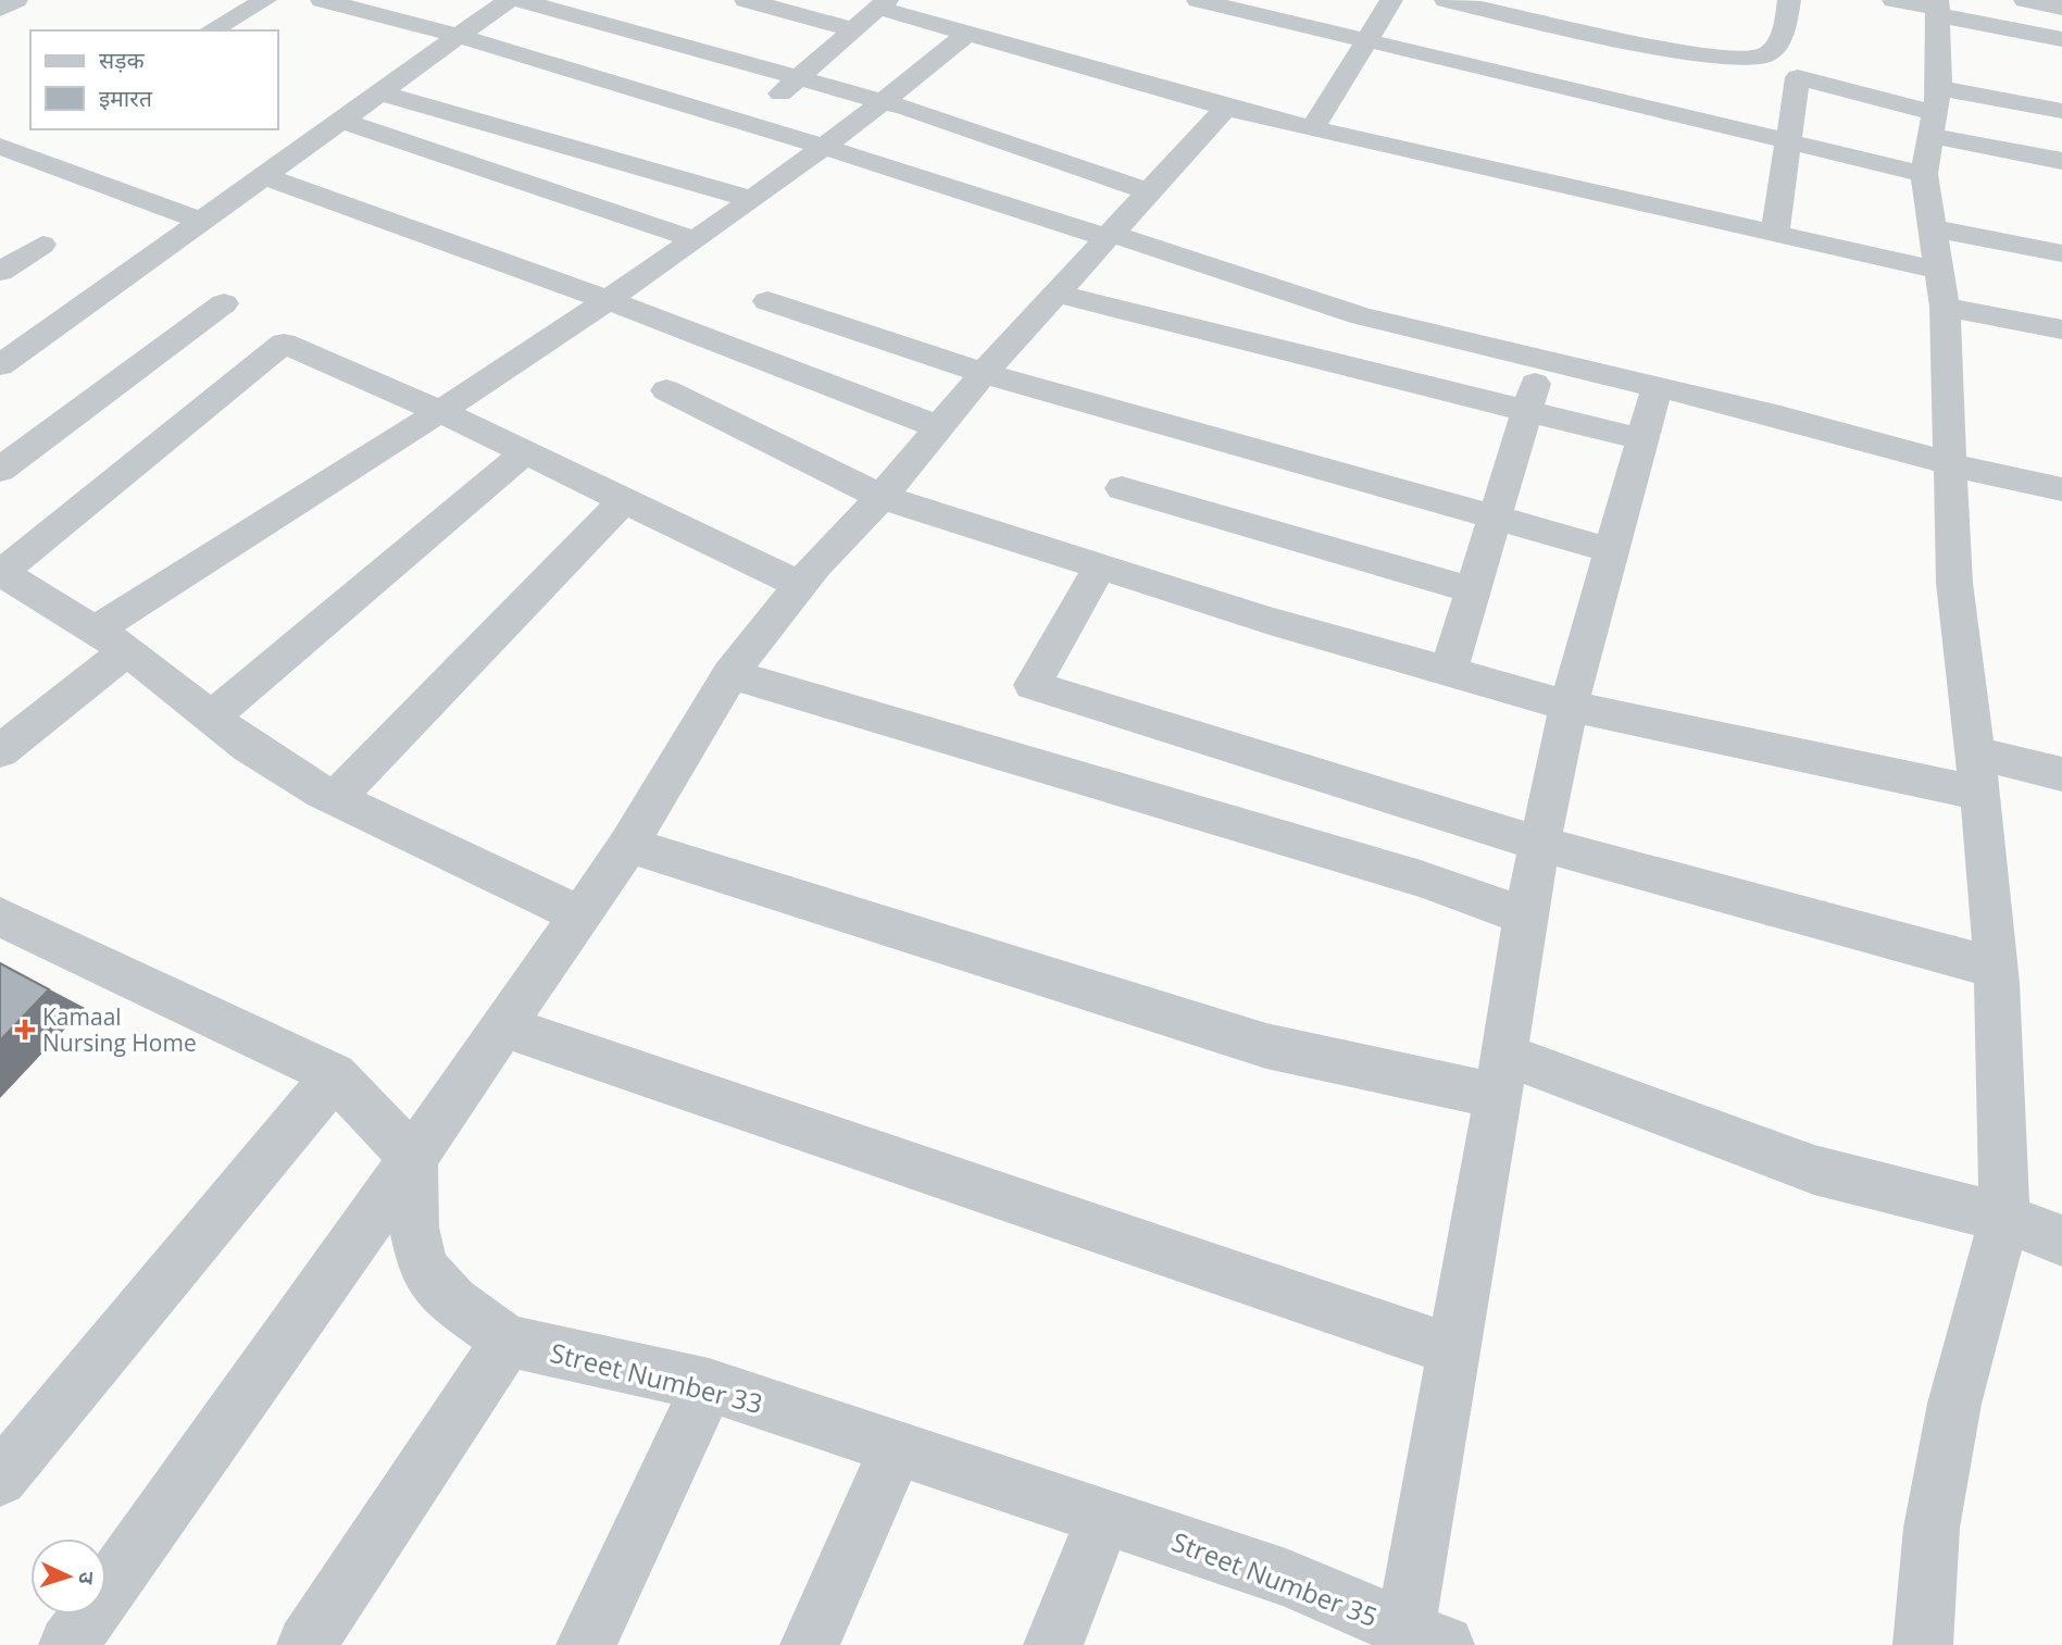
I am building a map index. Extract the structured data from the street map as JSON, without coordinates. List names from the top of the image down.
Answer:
{
  "streets": {
    "street": ["Street Number 33", "Street Number 35"]
  },
  "crossings": [
    ["Street Number 33", "Street Number 35"]
  ],
  "places": {
    "health": ["Kamaal Nursing Home"]
  },
  "legend": ["सड़क", "इमारत"],
  "north": "right"
}
